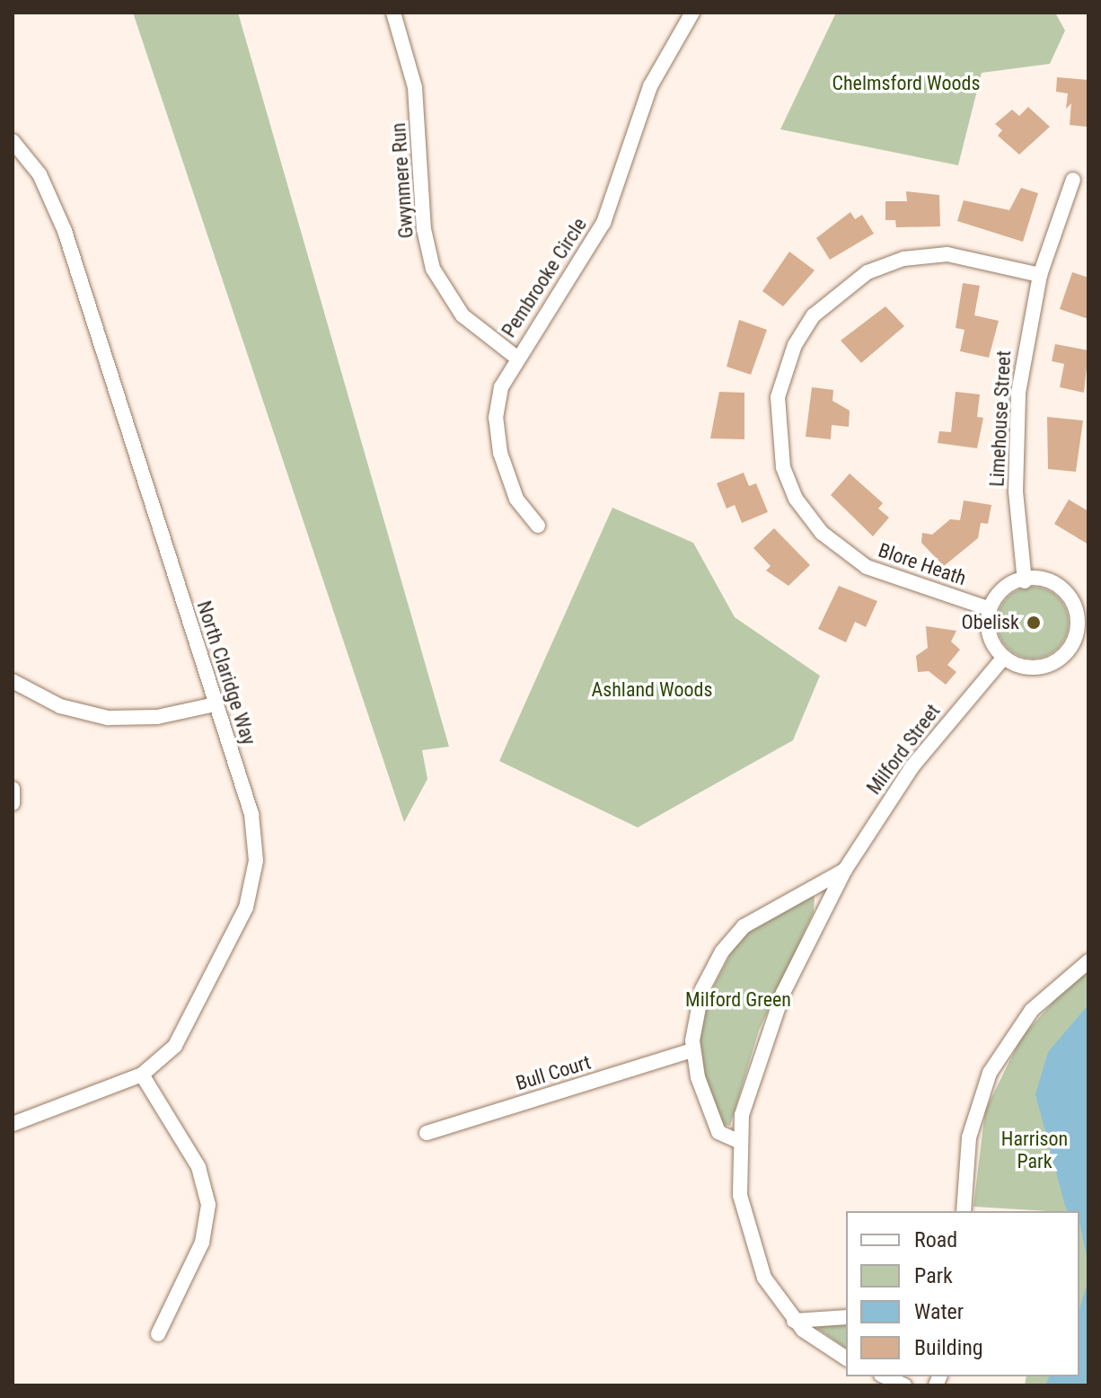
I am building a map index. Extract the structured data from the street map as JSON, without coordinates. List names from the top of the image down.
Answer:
{
  "streets": {
    "street": [
      "Gwynmere Run",
      "Pembrooke Circle",
      "Limehouse Street",
      "Blore Heath",
      "North Claridge Way",
      "Milford Street",
      "Bull Court"
    ]
  },
  "crossings": [
    ["Gwynmere Run", "Pembrooke Circle"],
    ["Limehouse Street", "Blore Heath"],
    ["Limehouse Street", "Milford Street"],
    ["Blore Heath", "Milford Street"],
    ["Milford Street", "Bull Court"]
  ],
  "parks": [
    "Chelmsford Woods",
    "Ashland Woods",
    "Milford Green",
    "Harrison Park"
  ],
  "places": ["Obelisk"],
  "legend": [
    "Road",
    "Park",
    "Water",
    "Building"
  ]
}
